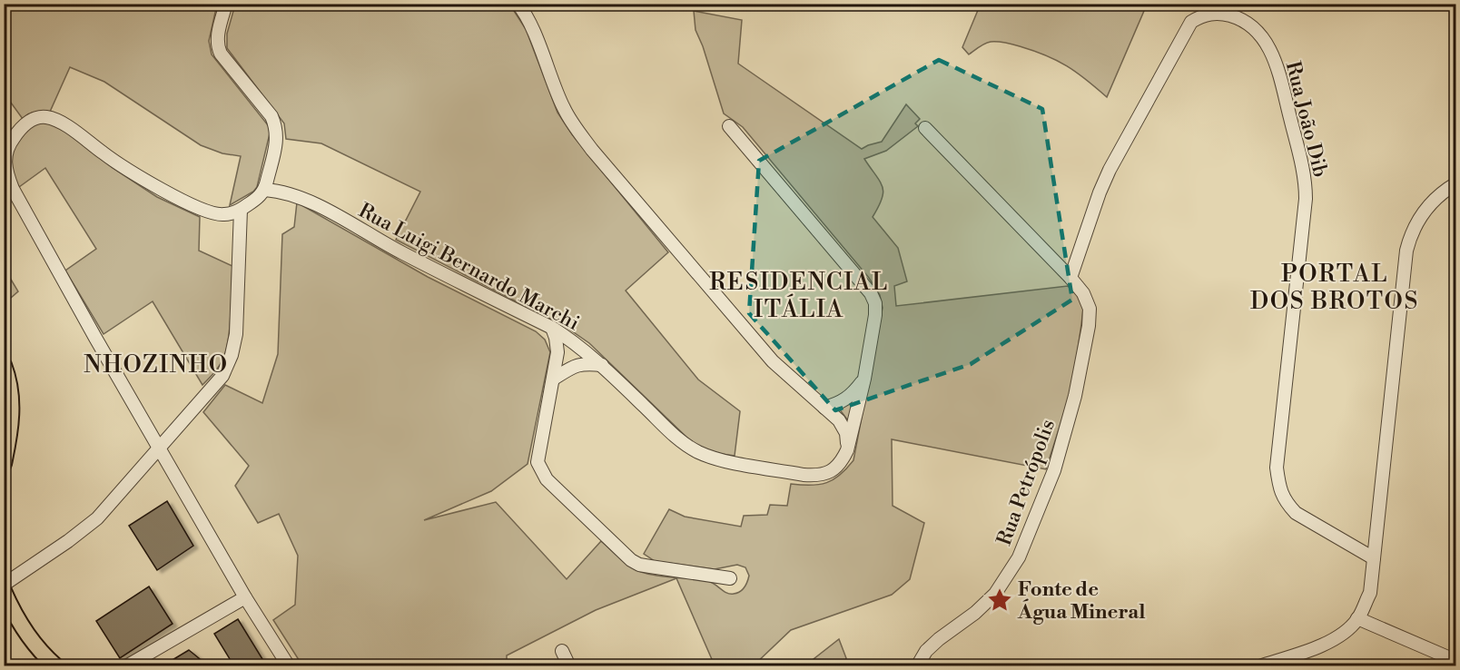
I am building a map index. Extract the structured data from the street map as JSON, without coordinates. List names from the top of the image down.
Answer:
{
  "streets": {
    "street": ["Rua João Dib", "Rua Luigi Bernardo Marchi", "Rua Petrópolis"]
  },
  "crossings": [
    ["Rua João Dib", "Rua Petrópolis"]
  ],
  "districts": ["PORTAL DOS BROTOS", "RESIDENCIAL ITÁLIA", "NHOZINHO"],
  "places": {
    "place": ["Fonte de Água Mineral"]
  }
}
